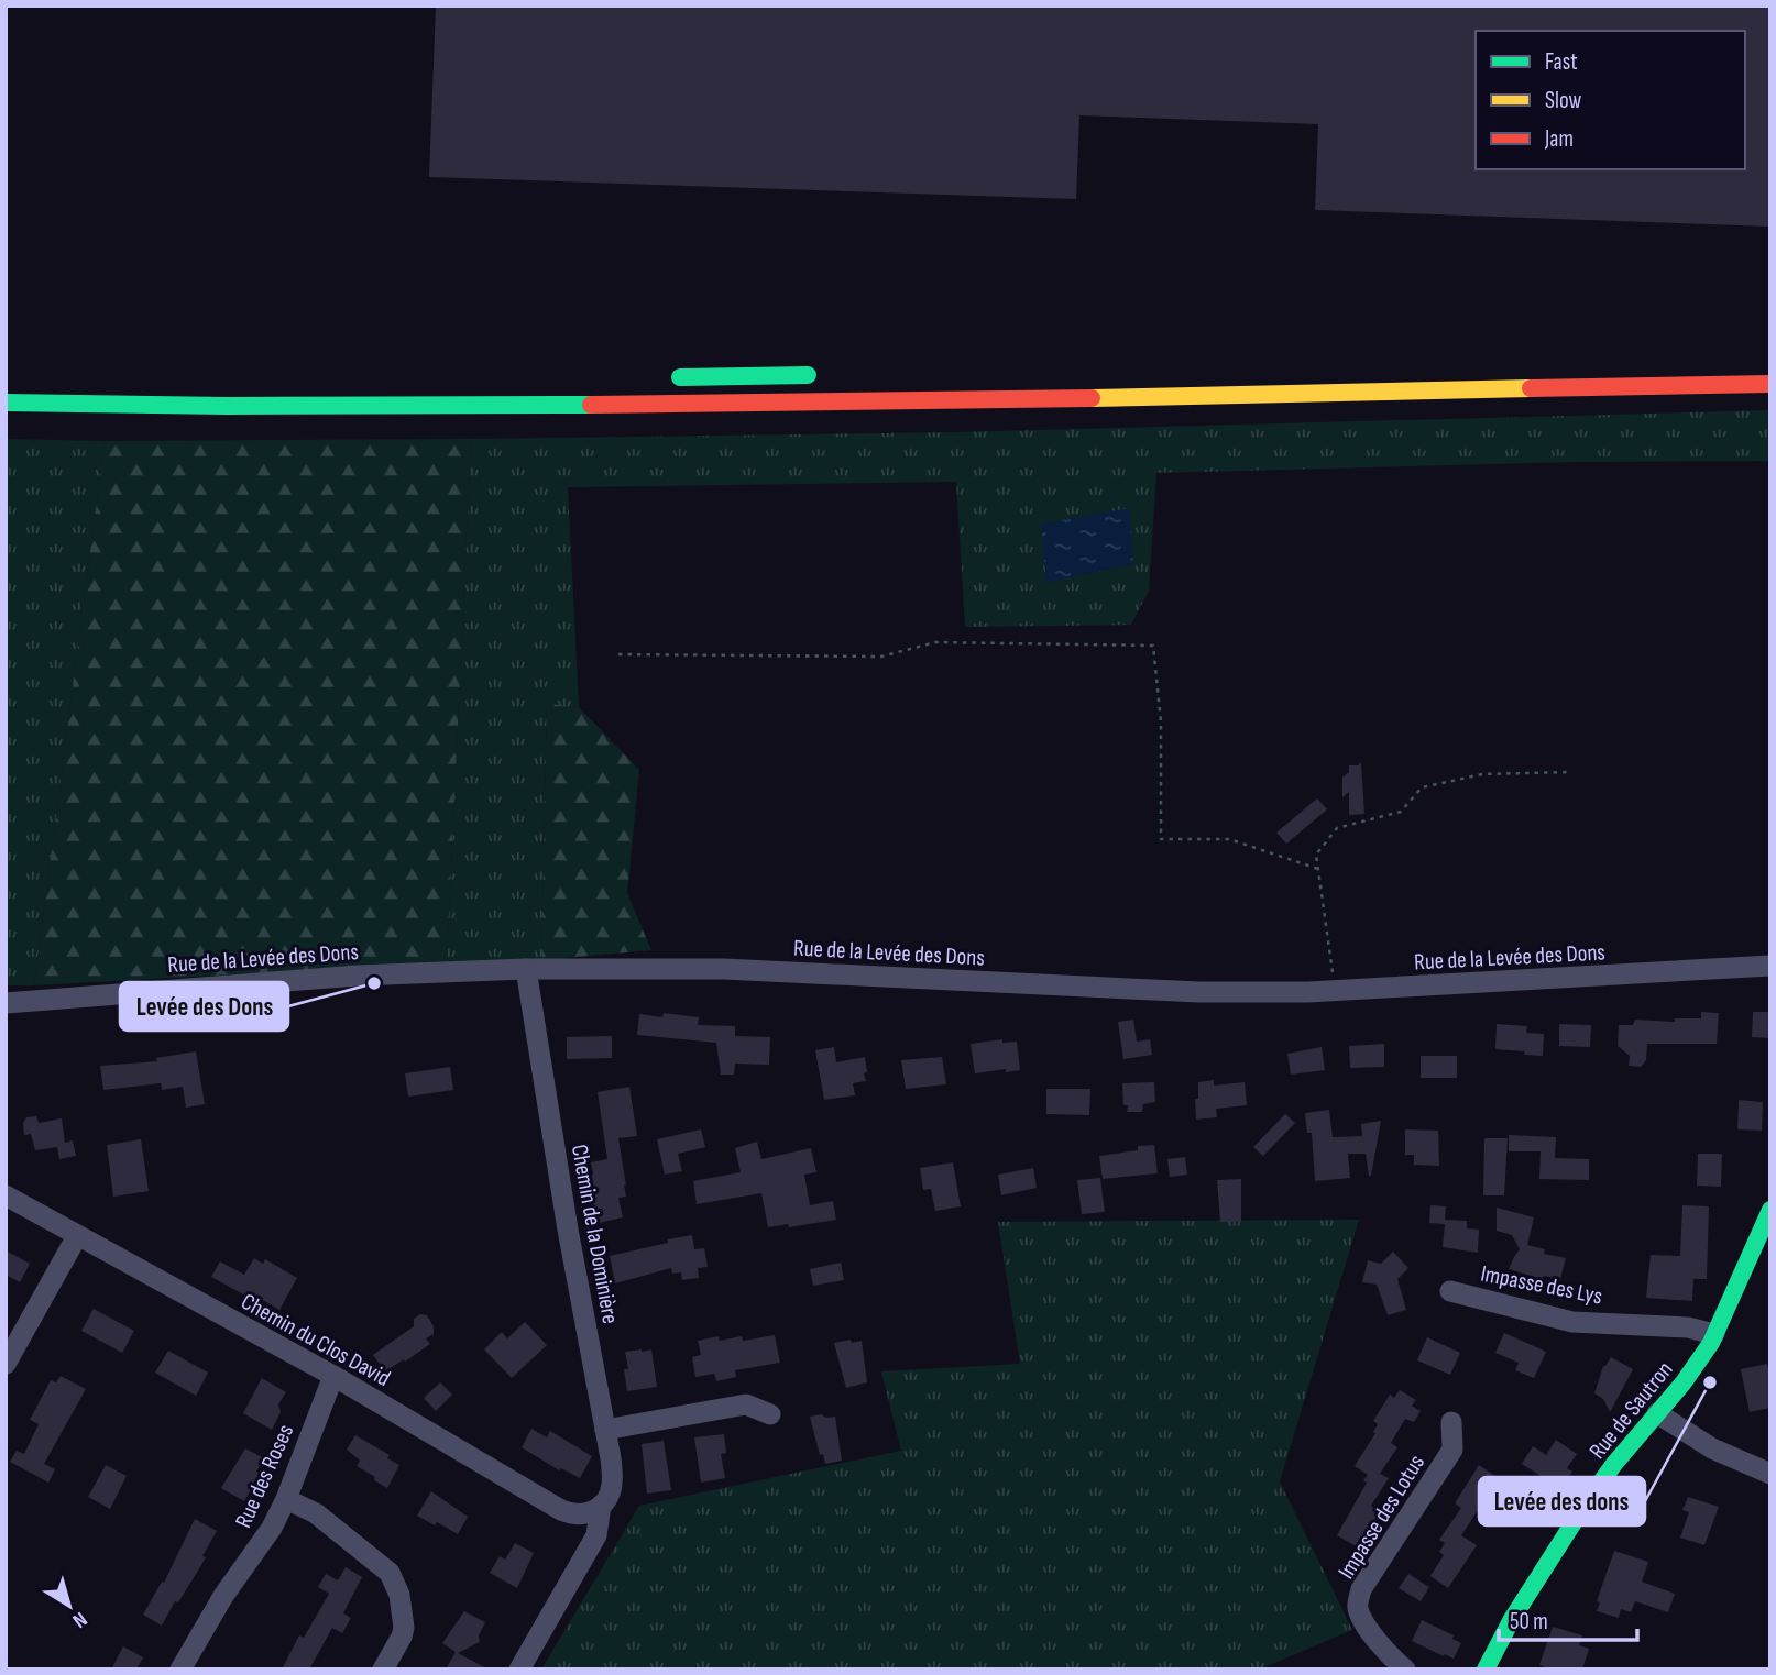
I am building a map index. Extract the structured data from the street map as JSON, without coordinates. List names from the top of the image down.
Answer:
{
  "streets": {
    "main road": ["Rue de Sautron"],
    "street": [
      "Rue de la Levée des Dons",
      "Chemin de la Dominière",
      "Impasse des Lys",
      "Chemin du Clos David",
      "Rue des Roses",
      "Impasse des Lotus"
    ]
  },
  "crossings": [
    ["Rue de la Levée des Dons", "Chemin de la Dominière"],
    ["Chemin de la Dominière", "Chemin du Clos David"],
    ["Impasse des Lys", "Rue de Sautron"],
    ["Chemin du Clos David", "Rue des Roses"]
  ],
  "places": ["Levée des Dons", "Levée des dons"],
  "legend": ["Fast", "Slow", "Jam"],
  "scale_bar": "50 m",
  "north": "bottom right"
}
